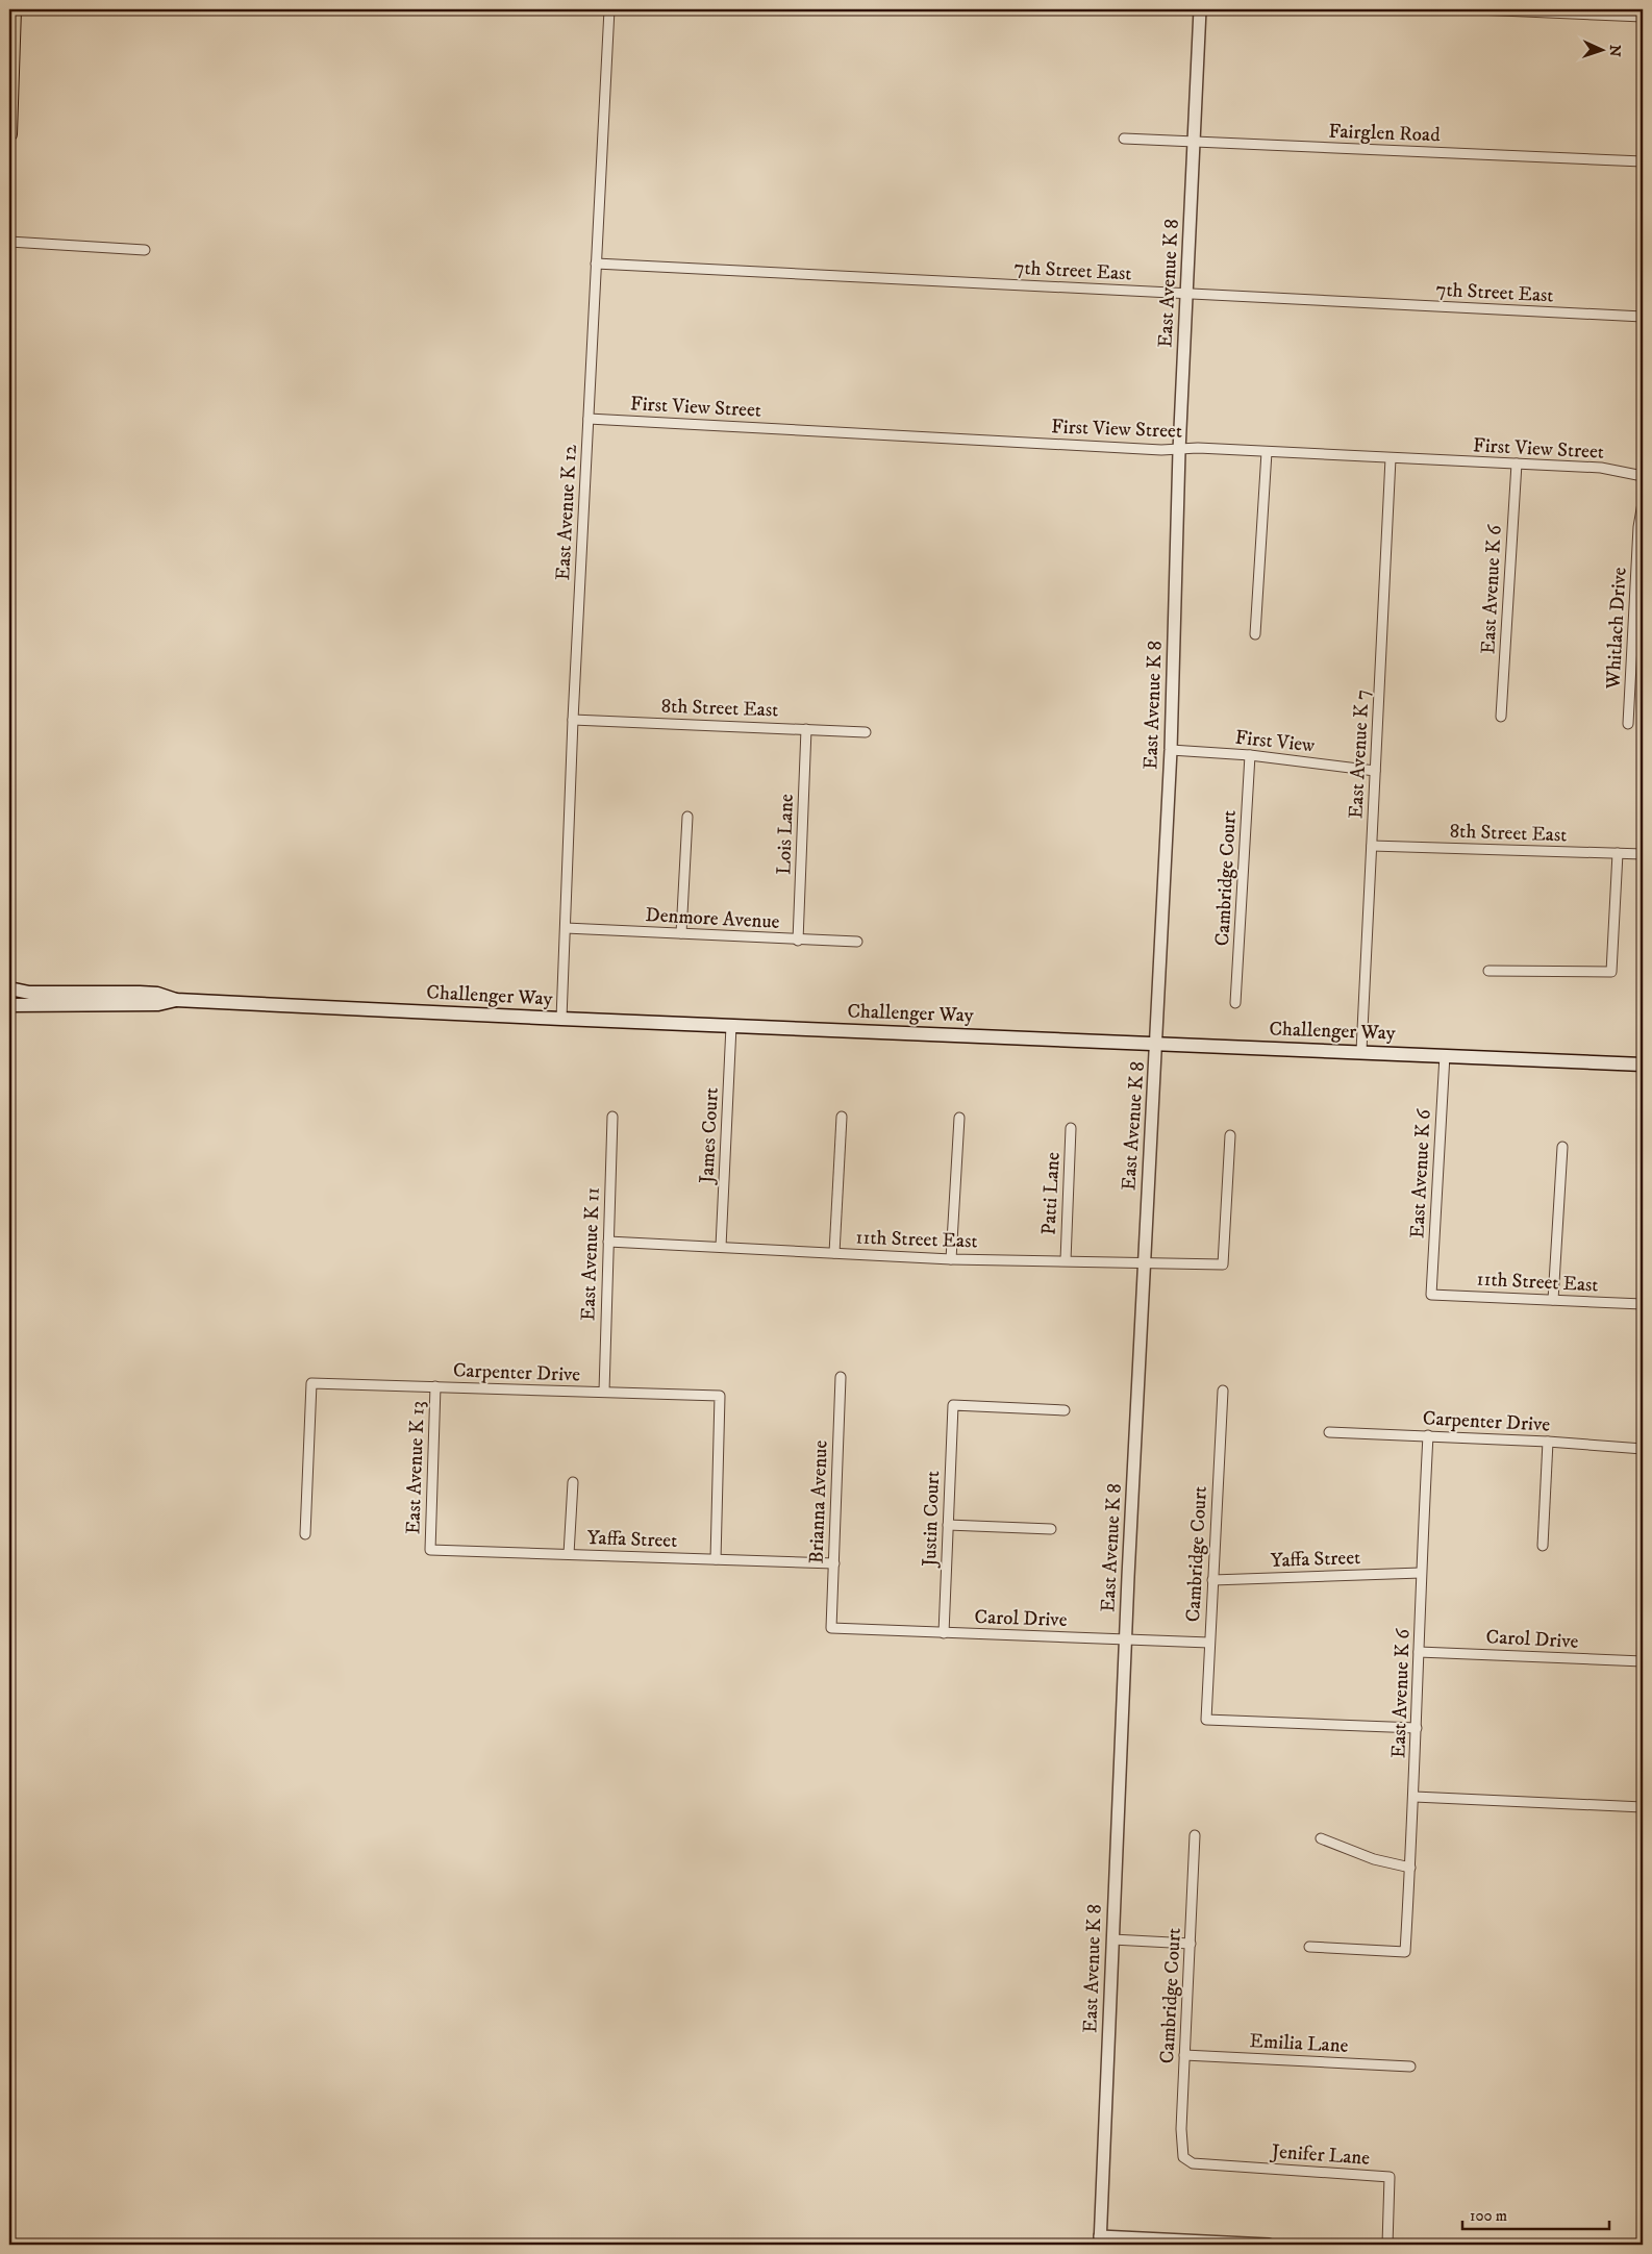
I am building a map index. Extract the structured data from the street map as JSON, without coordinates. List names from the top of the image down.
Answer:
{
  "streets": {
    "main road": ["Challenger Way"],
    "street": [
      "Fairglen Road",
      "7th Street East",
      "East Avenue K 8",
      "First View Street",
      "East Avenue K 12",
      "East Avenue K 6",
      "Whitlach Drive",
      "8th Street East",
      "First View",
      "East Avenue K 7",
      "Lois Lane",
      "Cambridge Court",
      "Denmore Avenue",
      "James Court",
      "Patti Lane",
      "11th Street East",
      "East Avenue K 11",
      "Carpenter Drive",
      "East Avenue K 13",
      "Brianna Avenue",
      "Justin Court",
      "Yaffa Street",
      "Carol Drive",
      "Emilia Lane",
      "Jenifer Lane"
    ]
  },
  "crossings": [
    ["Fairglen Road", "East Avenue K 8"],
    ["7th Street East", "East Avenue K 8"],
    ["7th Street East", "East Avenue K 12"],
    ["East Avenue K 8", "First View Street"],
    ["East Avenue K 8", "First View"],
    ["East Avenue K 8", "Challenger Way"],
    ["East Avenue K 8", "11th Street East"],
    ["East Avenue K 8", "Carol Drive"],
    ["First View Street", "East Avenue K 12"],
    ["First View Street", "East Avenue K 6"],
    ["First View Street", "East Avenue K 7"],
    ["East Avenue K 12", "8th Street East"],
    ["East Avenue K 12", "Denmore Avenue"],
    ["East Avenue K 12", "Challenger Way"],
    ["East Avenue K 6", "Cambridge Court"],
    ["East Avenue K 6", "Challenger Way"],
    ["East Avenue K 6", "11th Street East"],
    ["East Avenue K 6", "Carpenter Drive"],
    ["East Avenue K 6", "Yaffa Street"],
    ["East Avenue K 6", "Carol Drive"],
    ["8th Street East", "East Avenue K 7"],
    ["8th Street East", "Lois Lane"],
    ["First View", "East Avenue K 7"],
    ["First View", "Cambridge Court"],
    ["East Avenue K 7", "Challenger Way"],
    ["Lois Lane", "Denmore Avenue"],
    ["Cambridge Court", "Yaffa Street"],
    ["Cambridge Court", "Carol Drive"],
    ["Cambridge Court", "Emilia Lane"],
    ["Cambridge Court", "Jenifer Lane"],
    ["Challenger Way", "James Court"],
    ["James Court", "11th Street East"],
    ["Patti Lane", "11th Street East"],
    ["11th Street East", "East Avenue K 11"],
    ["East Avenue K 11", "Carpenter Drive"],
    ["Carpenter Drive", "East Avenue K 13"],
    ["Carpenter Drive", "Yaffa Street"],
    ["East Avenue K 13", "Yaffa Street"],
    ["Brianna Avenue", "Yaffa Street"],
    ["Brianna Avenue", "Carol Drive"],
    ["Justin Court", "Carol Drive"]
  ],
  "scale_bar": "100 m",
  "north": "right"
}
